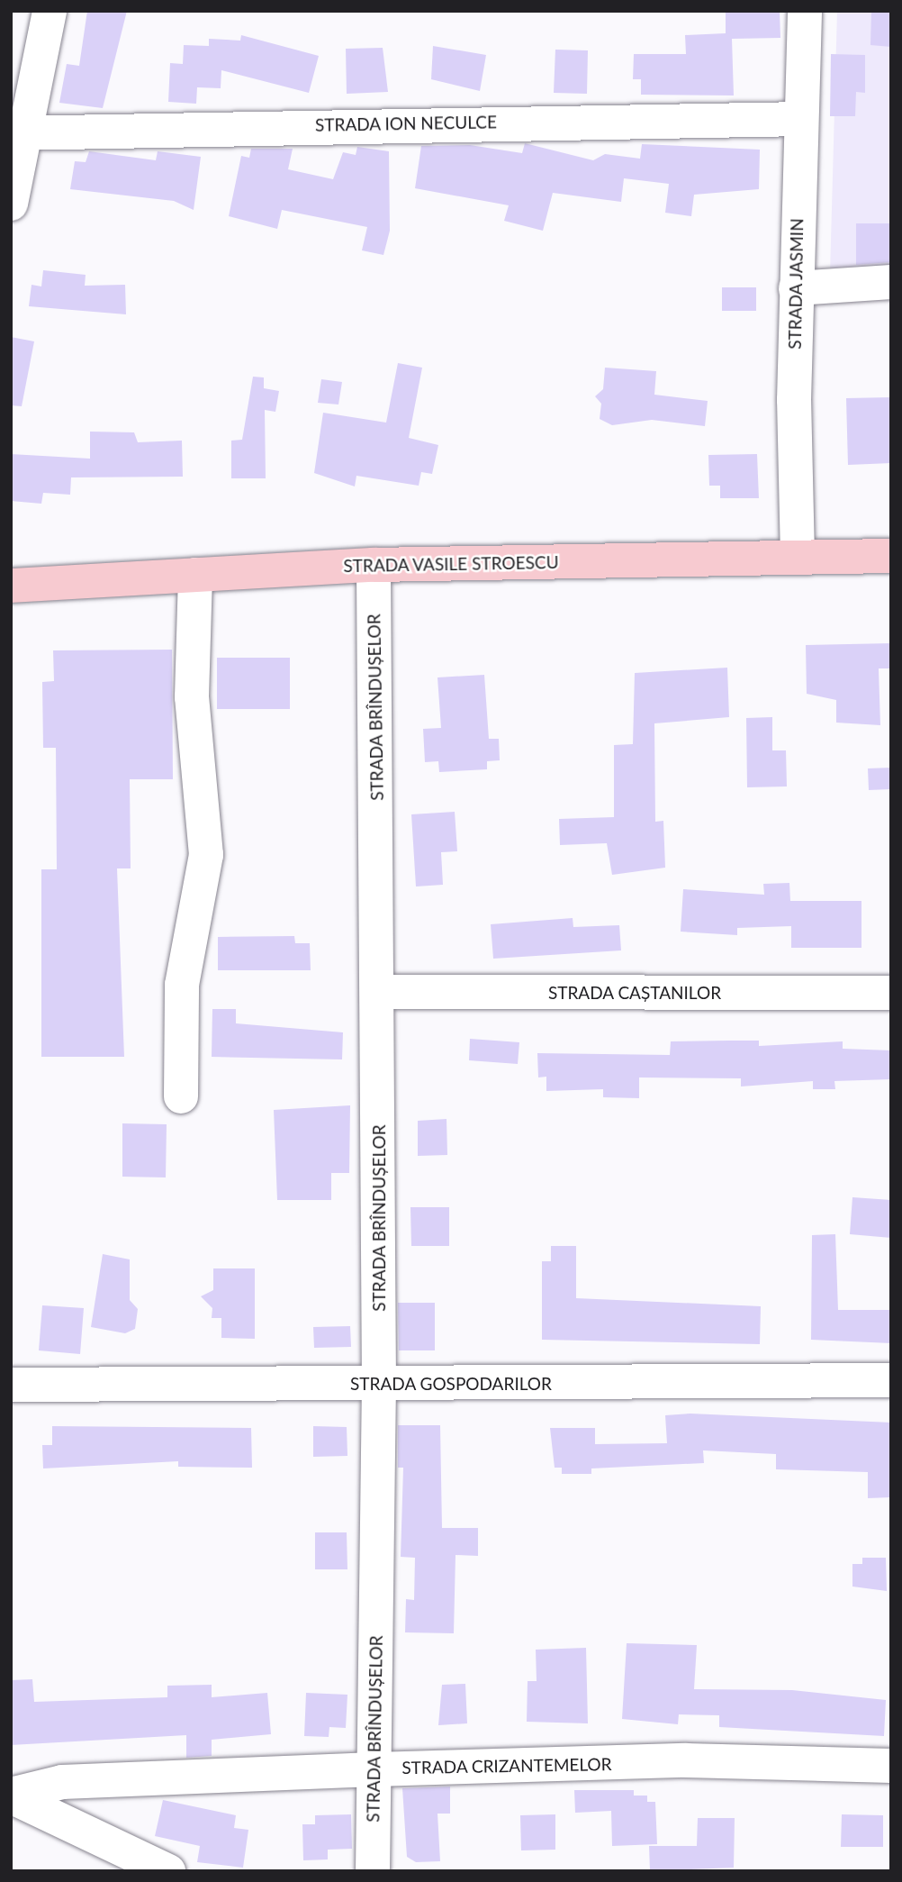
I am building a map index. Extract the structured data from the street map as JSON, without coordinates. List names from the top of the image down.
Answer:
{
  "streets": {
    "main road": ["STRADA VASILE STROESCU"],
    "street": [
      "STRADA ION NECULCE",
      "STRADA JASMIN",
      "STRADA BRÎNDUȘELOR",
      "STRADA CAȘTANILOR",
      "STRADA GOSPODARILOR",
      "STRADA CRIZANTEMELOR"
    ]
  },
  "crossings": [
    ["STRADA ION NECULCE", "STRADA JASMIN"],
    ["STRADA JASMIN", "STRADA VASILE STROESCU"],
    ["STRADA VASILE STROESCU", "STRADA BRÎNDUȘELOR"],
    ["STRADA BRÎNDUȘELOR", "STRADA CAȘTANILOR"],
    ["STRADA BRÎNDUȘELOR", "STRADA GOSPODARILOR"],
    ["STRADA BRÎNDUȘELOR", "STRADA CRIZANTEMELOR"]
  ]
}
